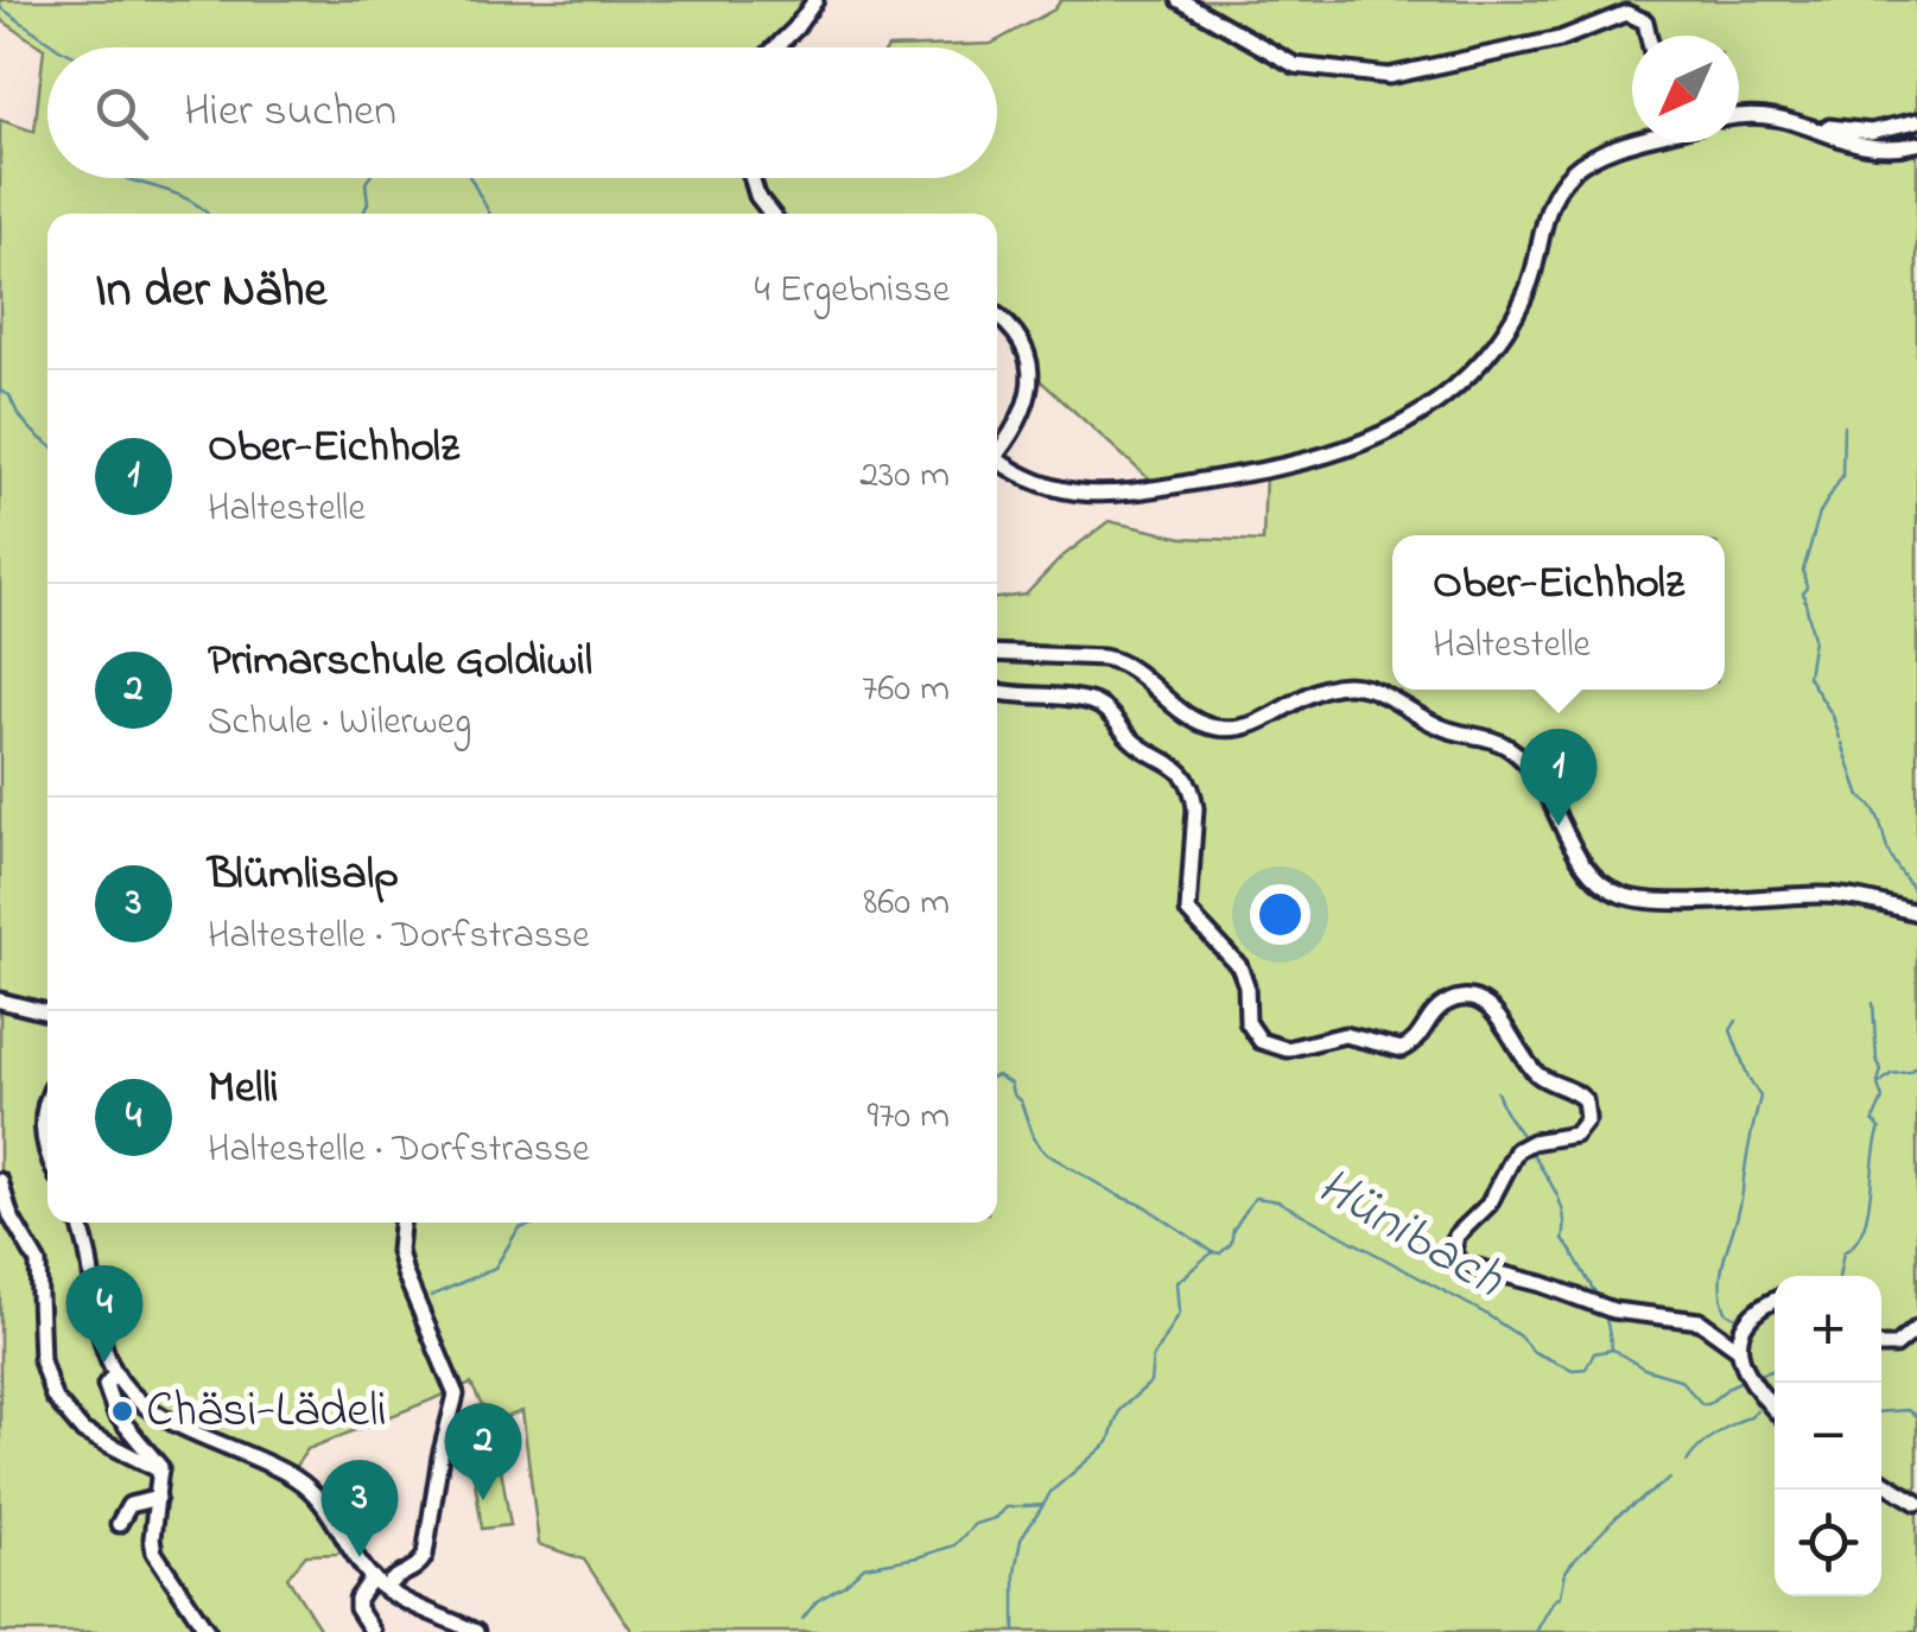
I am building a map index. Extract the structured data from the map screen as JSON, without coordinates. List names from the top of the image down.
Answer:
{
  "water": ["Hünibach"],
  "places": ["Chäsi-Lädeli"],
  "north": "bottom left",
  "page": {
    "search": "Hier suchen",
    "heading": ["In der Nähe", "4 Ergebnisse"],
    "list": [
      {
        "mark": "1",
        "name": "Ober-Eichholz",
        "note": "Haltestelle",
        "value": "230 m"
      },
      {
        "mark": "2",
        "name": "Primarschule Goldiwil",
        "note": "Schule · Wilerweg",
        "value": "760 m"
      },
      {
        "mark": "3",
        "name": "Blümlisalp",
        "note": "Haltestelle · Dorfstrasse",
        "value": "860 m"
      },
      {
        "mark": "4",
        "name": "Melli",
        "note": "Haltestelle · Dorfstrasse",
        "value": "970 m"
      }
    ],
    "popup": ["Ober-Eichholz", "Haltestelle"],
    "pins": [
      "1",
      "4",
      "2",
      "3"
    ],
    "map_buttons": ["+", "−"]
  }
}
